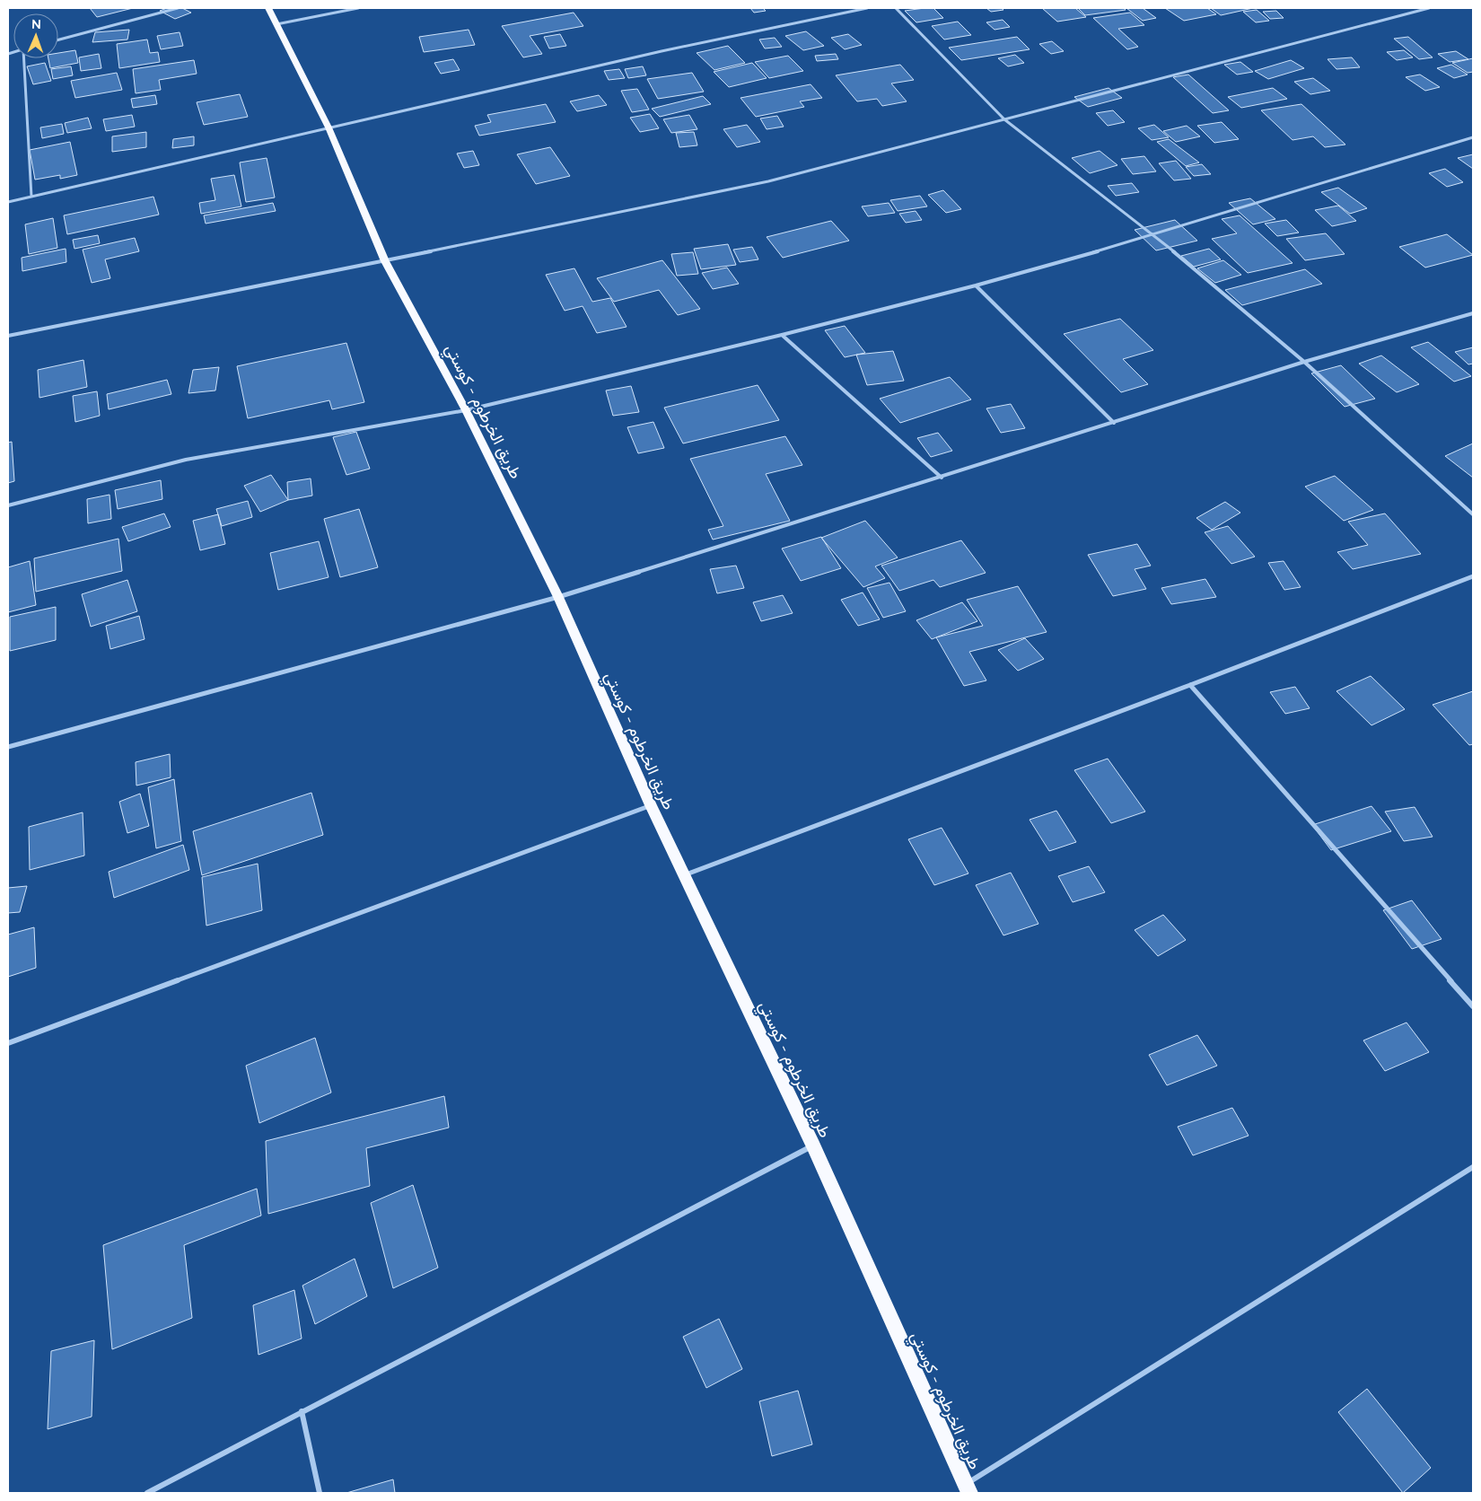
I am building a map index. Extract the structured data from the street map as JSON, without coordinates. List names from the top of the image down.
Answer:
{
  "streets": {
    "highway": ["طريق الخرطوم - كوستي"]
  },
  "north": "top"
}
